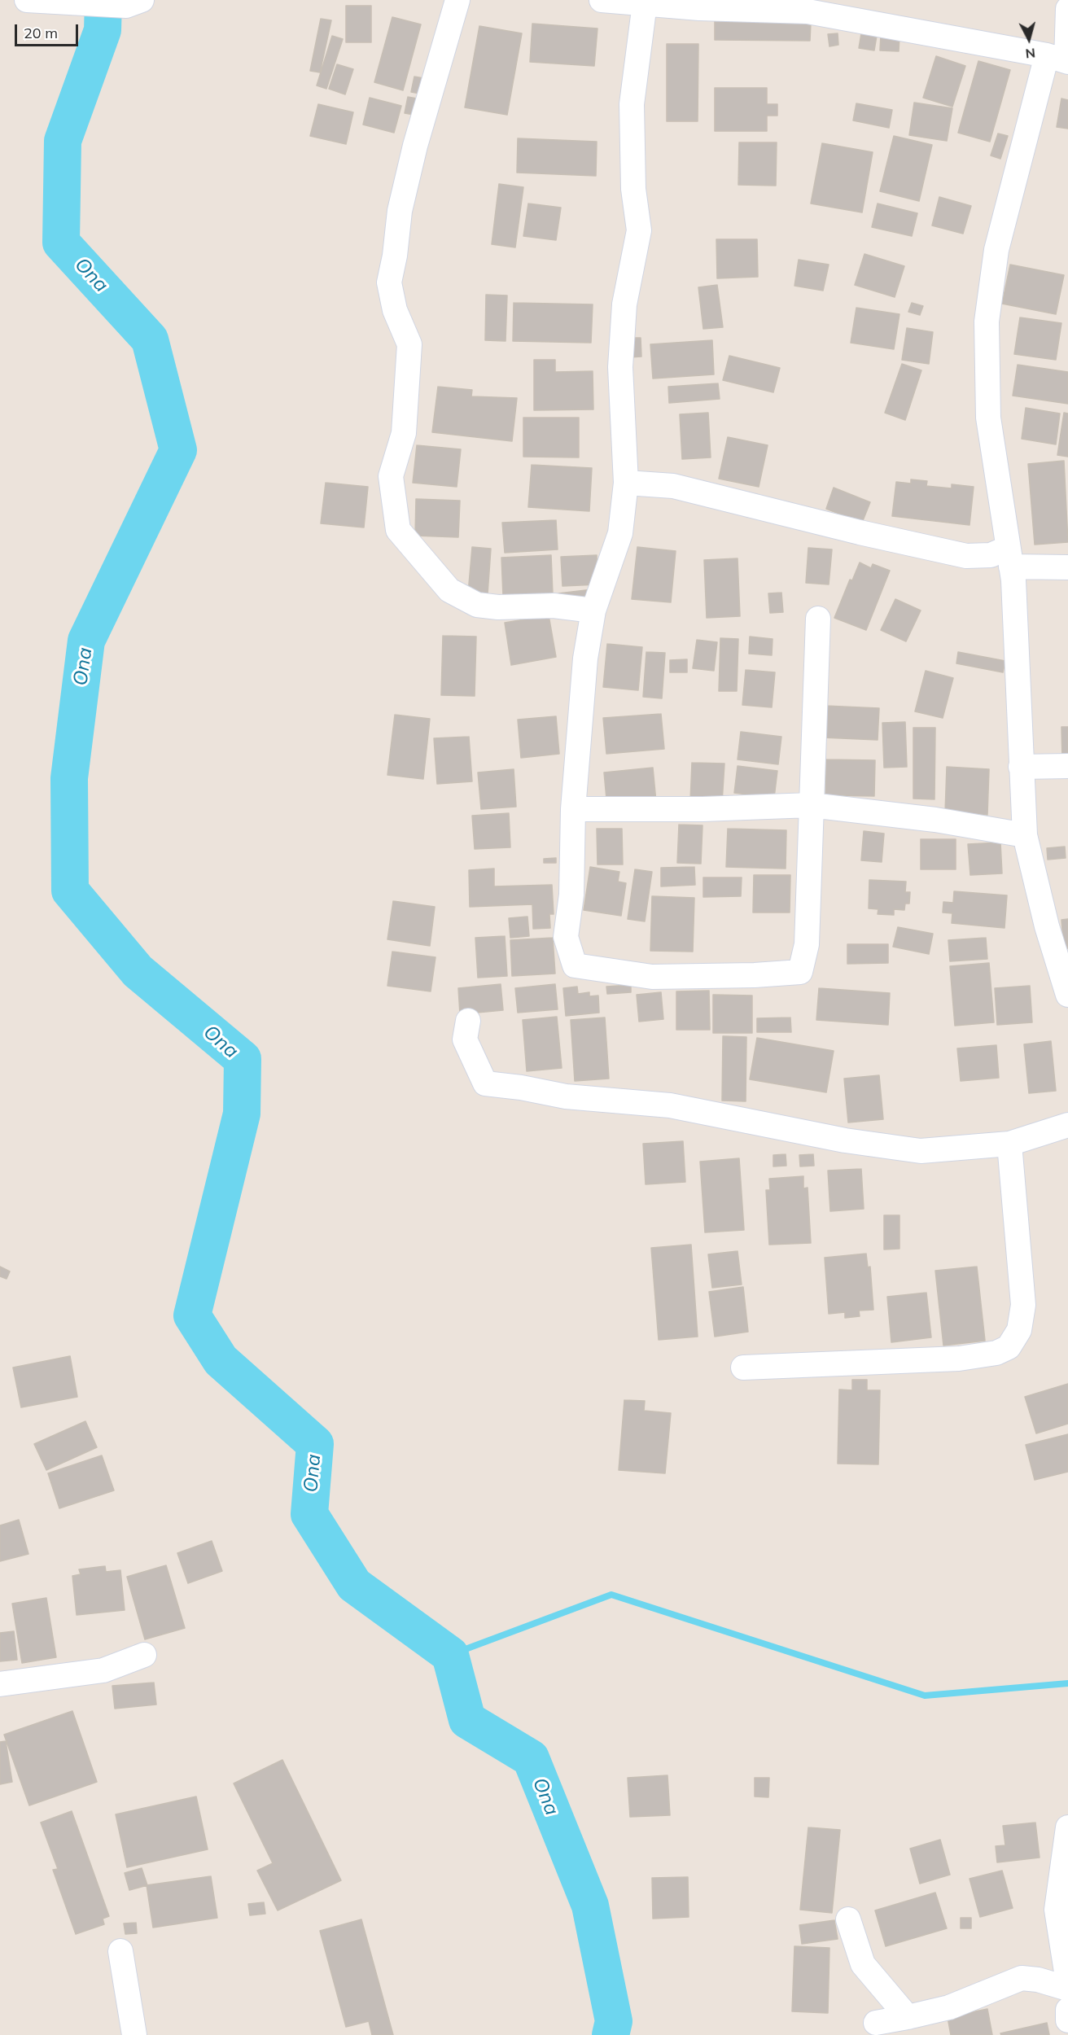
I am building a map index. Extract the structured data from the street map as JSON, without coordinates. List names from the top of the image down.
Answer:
{
  "water": ["Ona"],
  "scale_bar": "20 m",
  "north": "bottom"
}
